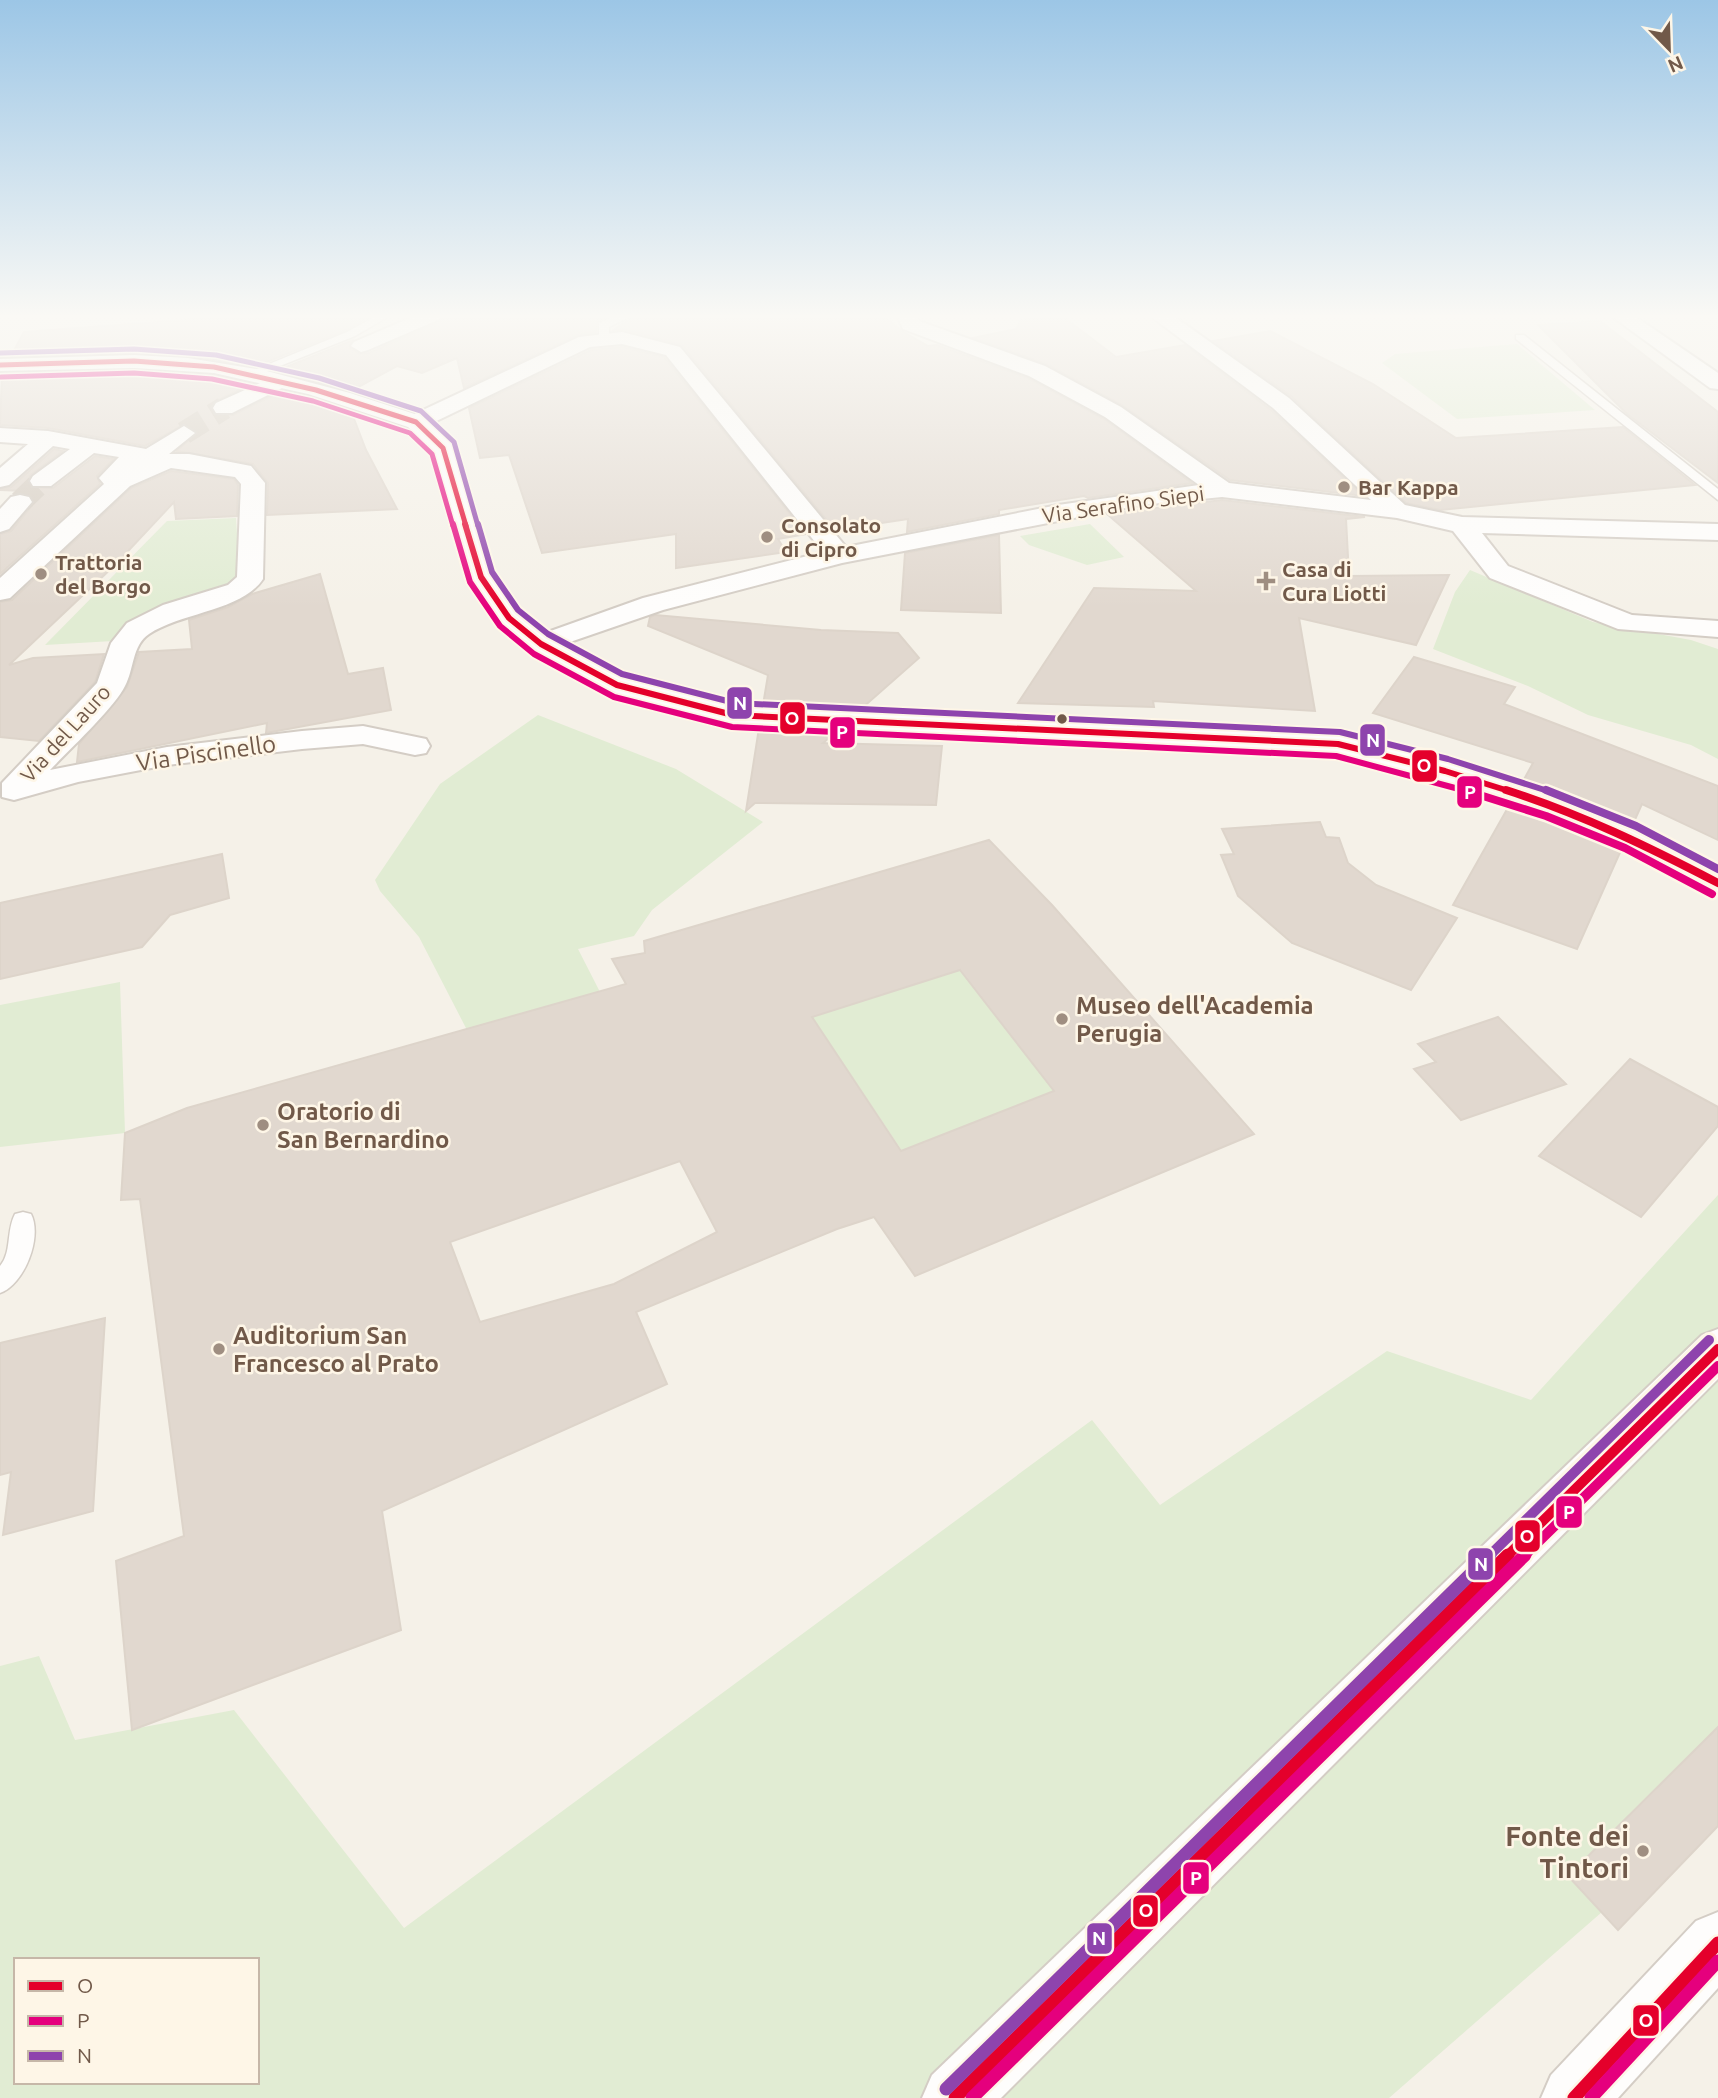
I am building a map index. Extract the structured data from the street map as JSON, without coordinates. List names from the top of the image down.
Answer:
{
  "streets": {
    "street": ["Via Serafino Siepi", "Via del Lauro", "Via Piscinello"]
  },
  "crossings": [
    ["Via del Lauro", "Via Piscinello"]
  ],
  "places": {
    "other": [
      "Bar Kappa",
      "Consolato di Cipro",
      "Trattoria del Borgo",
      "Museo dell'Academia Perugia",
      "Oratorio di San Bernardino",
      "Auditorium San Francesco al Prato",
      "Fonte dei Tintori"
    ],
    "health": ["Casa di Cura Liotti"]
  },
  "lines": ["transit line O", "transit line P", "transit line N"],
  "legend": ["O", "P", "N"],
  "north": "bottom right"
}
